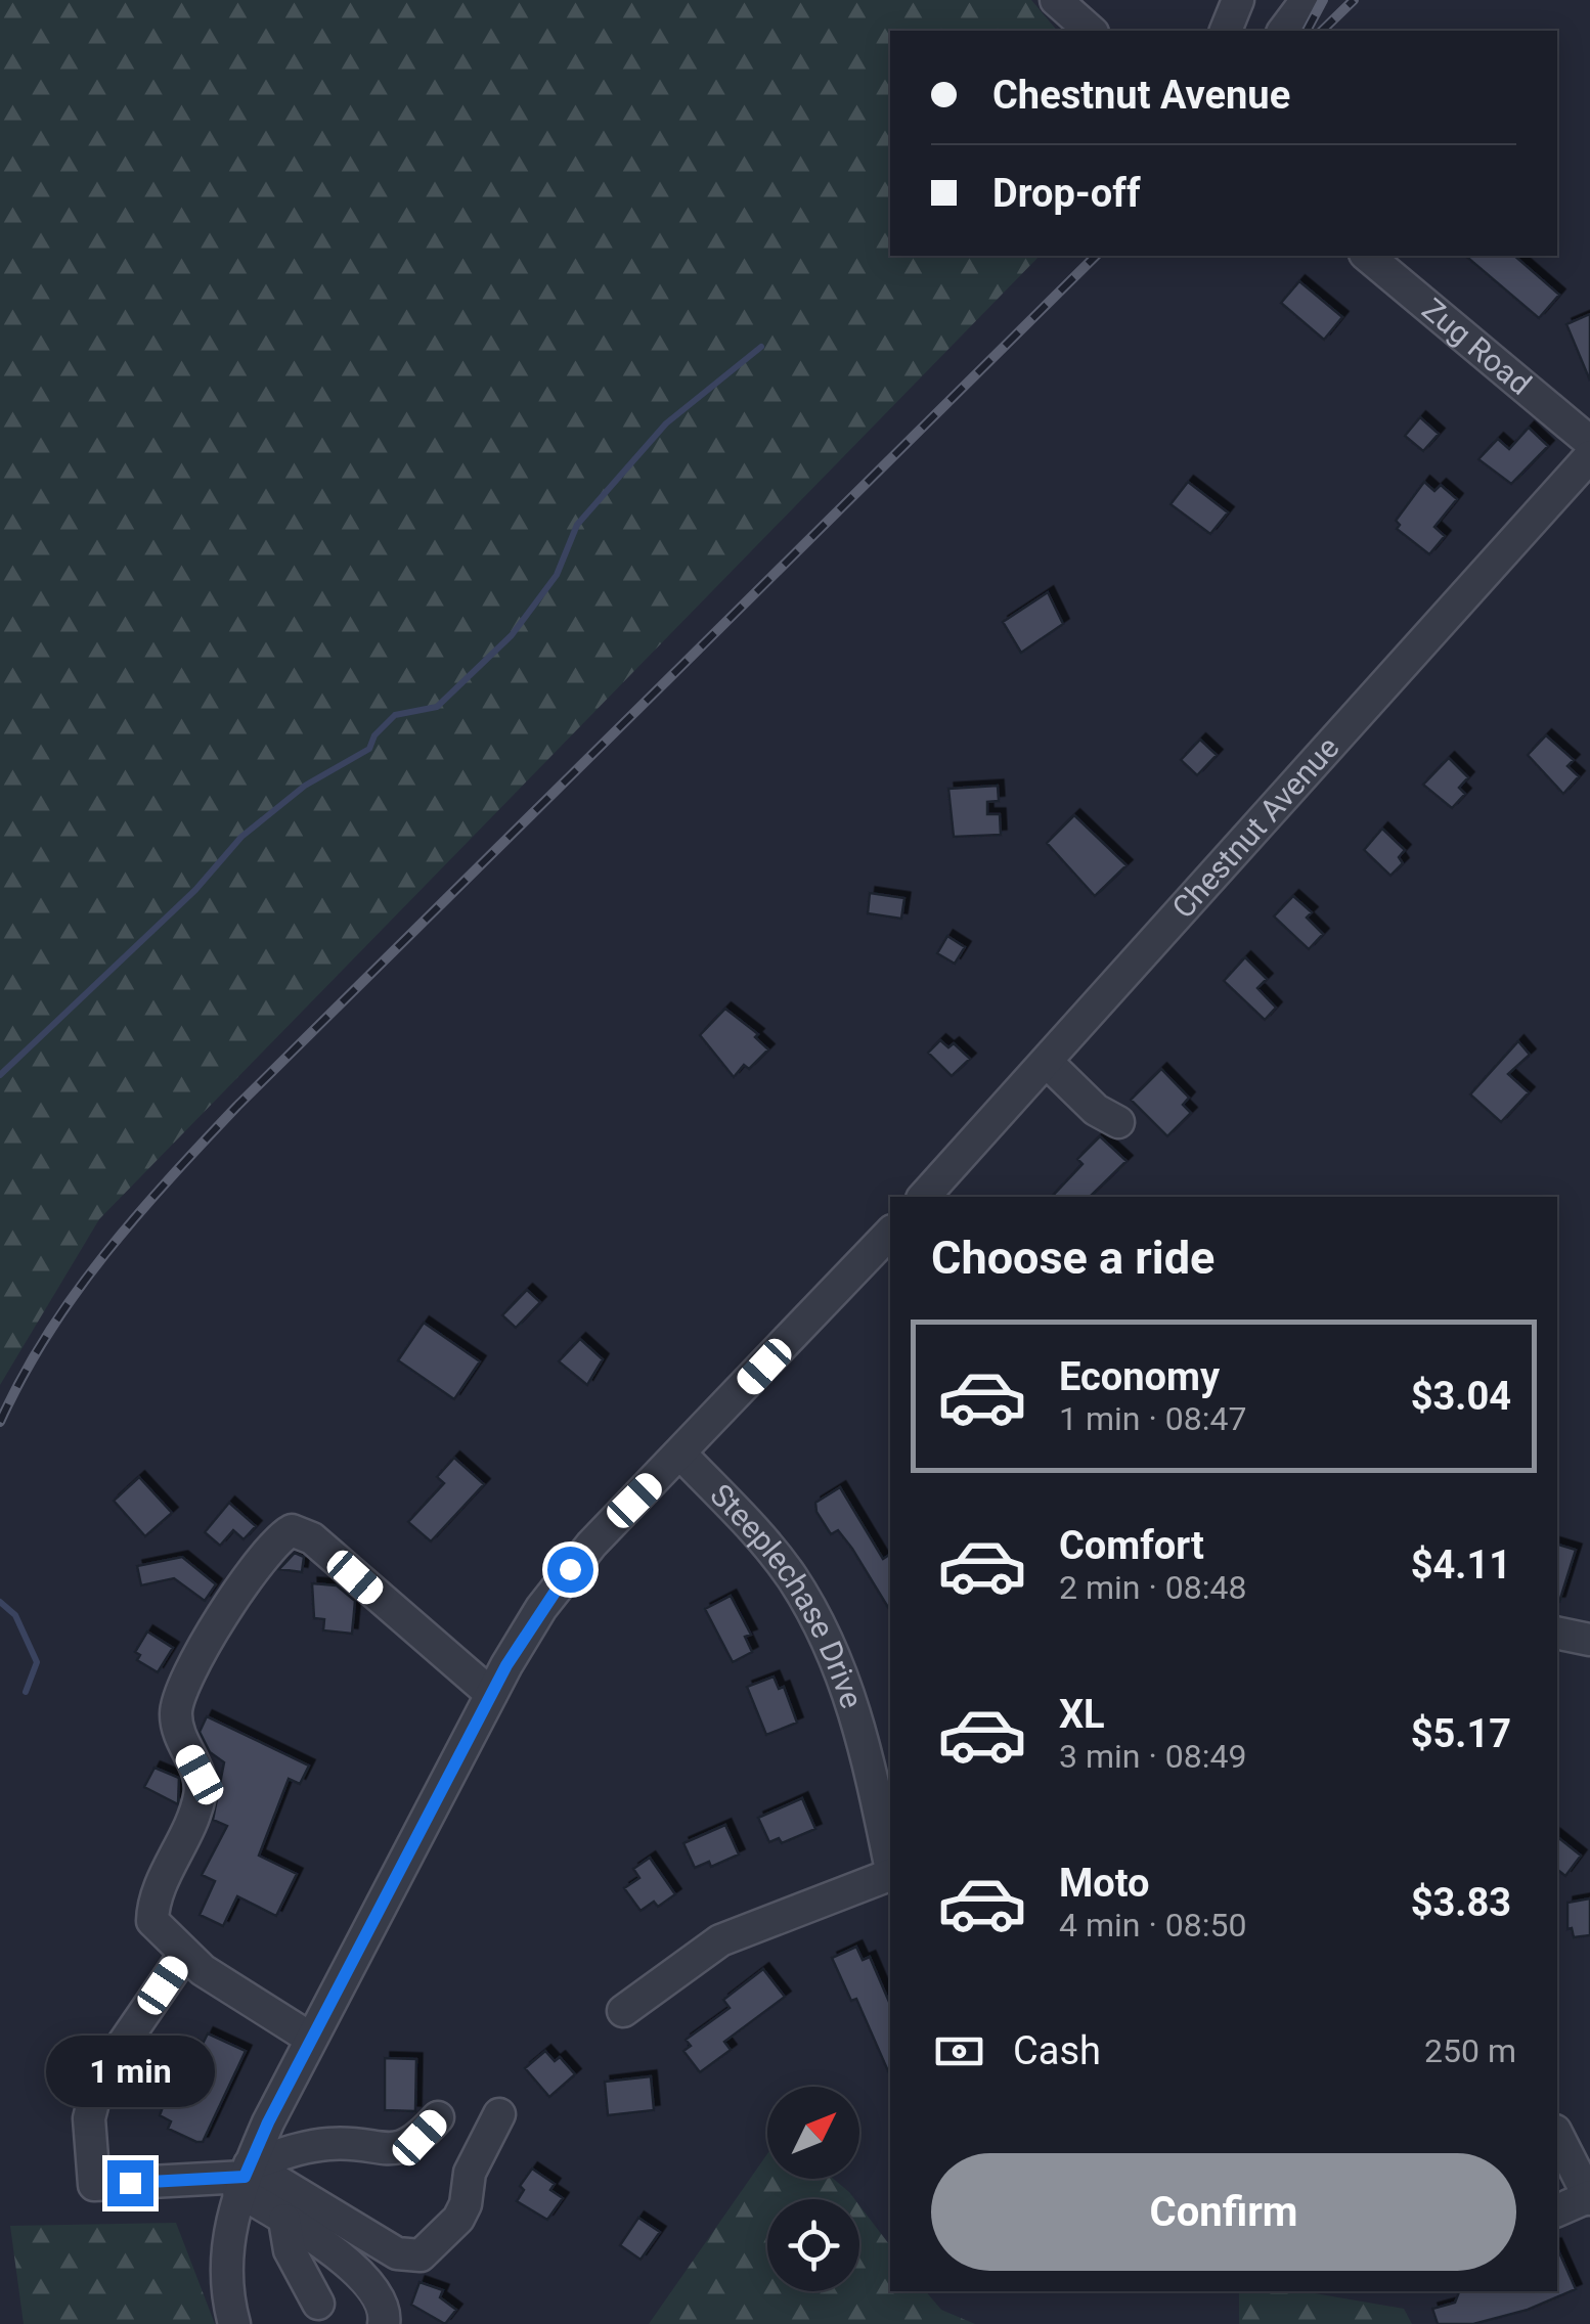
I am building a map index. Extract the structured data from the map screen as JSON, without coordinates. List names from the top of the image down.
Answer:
{
  "streets": {
    "street": ["Zug Road", "Chestnut Avenue", "Steeplechase Drive"]
  },
  "north": "top right",
  "page": {
    "banner": ["Chestnut Avenue", "Drop-off"],
    "heading": "Choose a ride",
    "list": [
      {
        "name": "Economy",
        "note": "1 min · 08:47",
        "value": "$3.04"
      },
      {
        "name": "Comfort",
        "note": "2 min · 08:48",
        "value": "$4.11"
      },
      {
        "name": "XL",
        "note": "3 min · 08:49",
        "value": "$5.17"
      },
      {
        "name": "Moto",
        "note": "4 min · 08:50",
        "value": "$3.83"
      }
    ],
    "pay": ["Cash", "250 m"],
    "bubble": "1 min",
    "buttons": "Confirm"
  }
}
